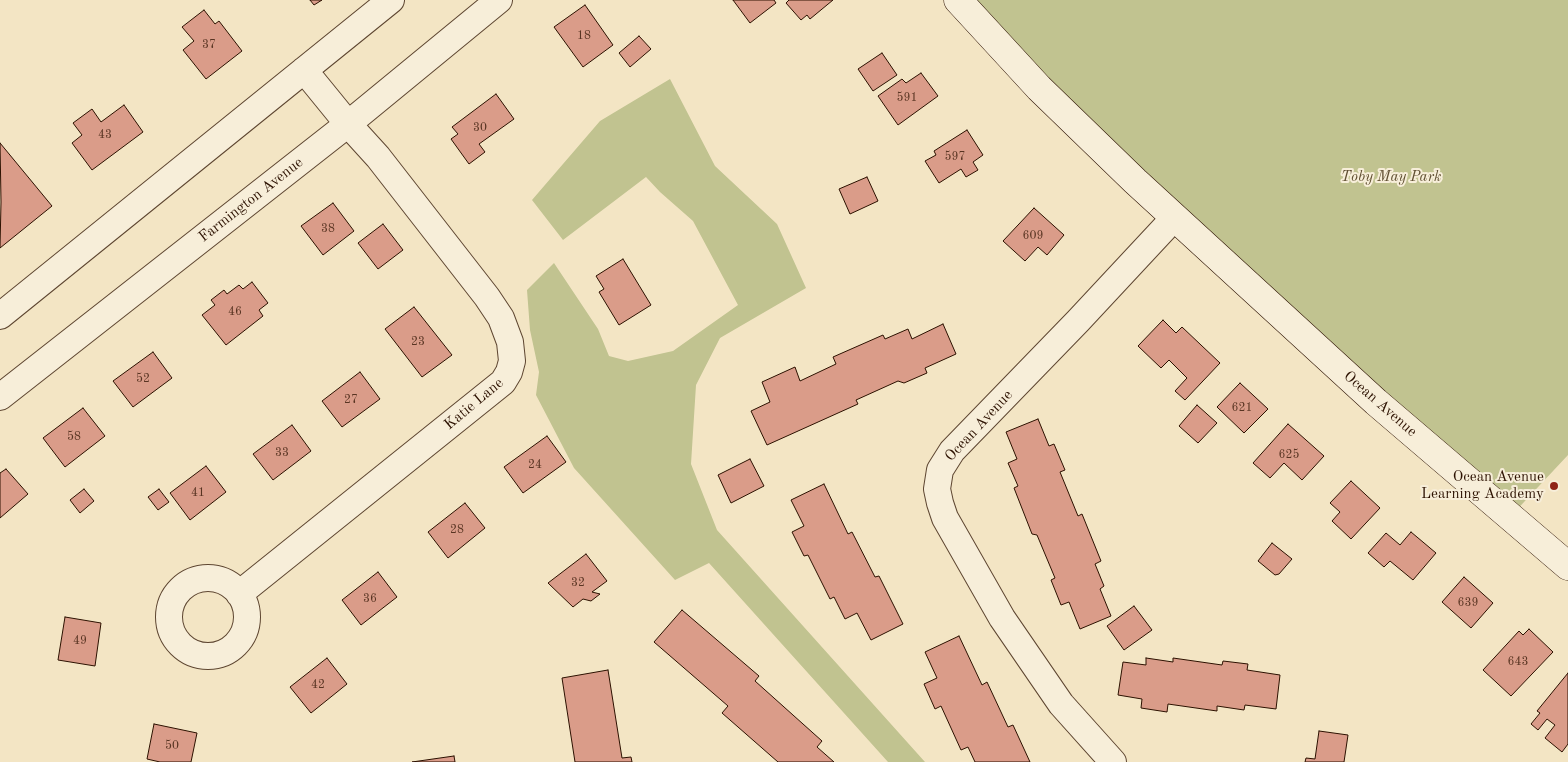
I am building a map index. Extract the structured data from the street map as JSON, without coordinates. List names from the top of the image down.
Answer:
{
  "streets": {
    "main road": ["Ocean Avenue"],
    "street": ["Farmington Avenue", "Katie Lane"]
  },
  "crossings": [
    ["Farmington Avenue", "Katie Lane"]
  ],
  "parks": ["Toby May Park"],
  "places": ["Ocean Avenue Learning Academy"],
  "house_numbers": [
    "18",
    "37",
    "591",
    "30",
    "43",
    "597",
    "38",
    "609",
    "46",
    "23",
    "52",
    "27",
    "621",
    "58",
    "33",
    "625",
    "24",
    "41",
    "28",
    "32",
    "36",
    "639",
    "49",
    "643",
    "42",
    "50"
  ]
}
